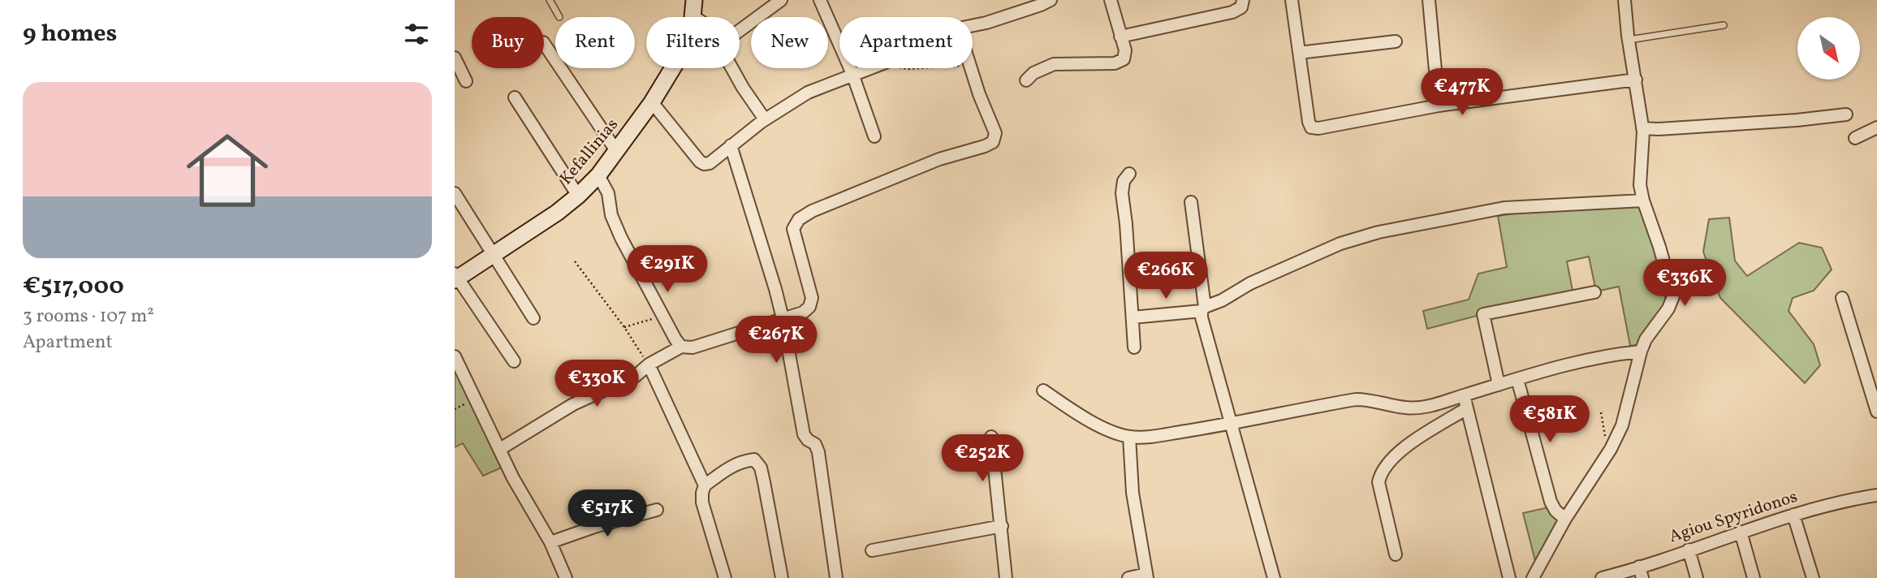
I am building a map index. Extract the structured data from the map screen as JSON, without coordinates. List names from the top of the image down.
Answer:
{
  "streets": {
    "street": ["Kefallinias", "Agiou Spyridonos"]
  },
  "north": "bottom right",
  "page": {
    "heading": "9 homes",
    "chip": [
      "Buy",
      "Rent",
      "Filters",
      "New",
      "Apartment"
    ],
    "list": [
      {
        "name": "€517,000",
        "note": "3 rooms · 107 m² · Apartment"
      }
    ],
    "price": [
      "€477K",
      "€291K",
      "€266K",
      "€336K",
      "€267K",
      "€330K",
      "€581K",
      "€252K",
      "€517K"
    ]
  }
}
